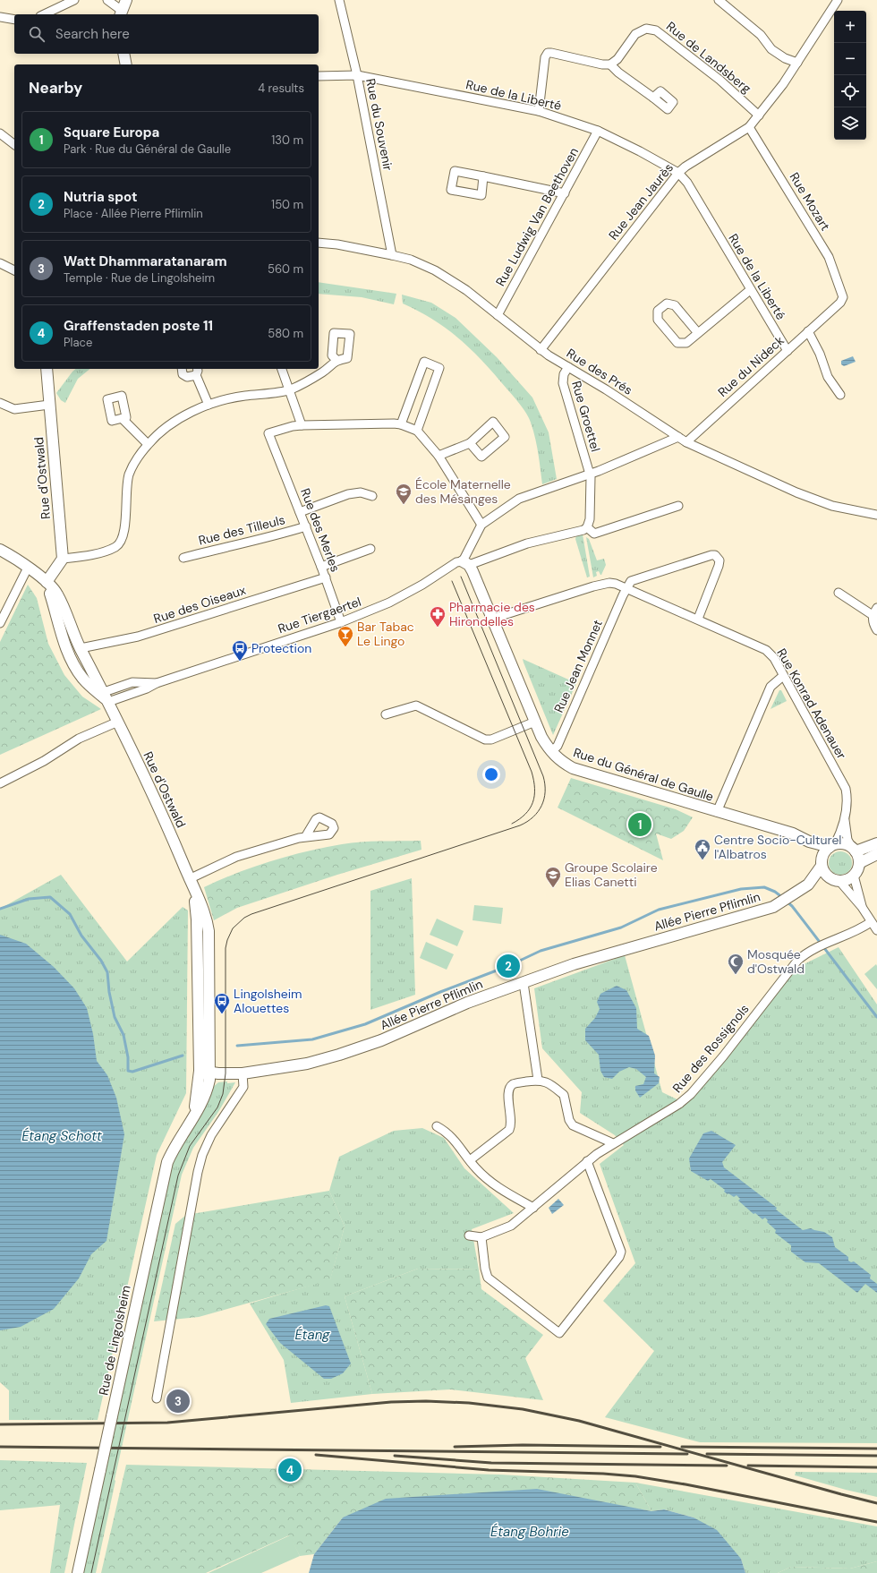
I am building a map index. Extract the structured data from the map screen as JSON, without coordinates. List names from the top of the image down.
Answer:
{
  "streets": {
    "main road": [
      "Rue d'Ostwald",
      "Rue du Général de Gaulle",
      "Allée Pierre Pflimlin",
      "Rue de Lingolsheim"
    ],
    "street": [
      "Rue de Landsberg",
      "Rue de la Liberté",
      "Rue du Souvenir",
      "Rue Jean Jaurès",
      "Rue Mozart",
      "Rue Ludwig Van Beethoven",
      "Rue du Nideck",
      "Rue des Prés",
      "Rue Groettel",
      "Rue des Tilleuls",
      "Rue des Merles",
      "Rue des Oiseaux",
      "Rue Tiergaertel",
      "Rue Jean Monnet",
      "Rue Konrad Adenauer",
      "Rue des Rossignols"
    ]
  },
  "crossings": [
    ["Rue de Landsberg", "Rue Jean Jaurès"],
    ["Rue de la Liberté", "Rue du Souvenir"],
    ["Rue de la Liberté", "Rue Jean Jaurès"],
    ["Rue de la Liberté", "Rue Ludwig Van Beethoven"],
    ["Rue de la Liberté", "Rue du Nideck"],
    ["Rue du Souvenir", "Rue des Prés"],
    ["Rue Jean Jaurès", "Rue Mozart"],
    ["Rue Jean Jaurès", "Rue des Prés"],
    ["Rue Mozart", "Rue du Nideck"],
    ["Rue Ludwig Van Beethoven", "Rue des Prés"],
    ["Rue du Nideck", "Rue des Prés"],
    ["Rue des Prés", "Rue Groettel"],
    ["Rue d'Ostwald", "Rue des Oiseaux"],
    ["Rue d'Ostwald", "Rue Tiergaertel"],
    ["Rue d'Ostwald", "Allée Pierre Pflimlin"],
    ["Rue d'Ostwald", "Rue de Lingolsheim"],
    ["Rue des Tilleuls", "Rue des Merles"],
    ["Rue des Merles", "Rue des Oiseaux"],
    ["Rue des Merles", "Rue Tiergaertel"],
    ["Rue Tiergaertel", "Rue du Général de Gaulle"],
    ["Rue Jean Monnet", "Rue Konrad Adenauer"],
    ["Rue Jean Monnet", "Rue du Général de Gaulle"],
    ["Rue Konrad Adenauer", "Rue du Général de Gaulle"],
    ["Rue Konrad Adenauer", "Allée Pierre Pflimlin"],
    ["Rue du Général de Gaulle", "Allée Pierre Pflimlin"],
    ["Allée Pierre Pflimlin", "Rue de Lingolsheim"]
  ],
  "water": ["Étang Schott", "Étang", "Étang Bohrie"],
  "places": {
    "school or university": ["École Maternelle des Mésanges", "Groupe Scolaire Elias Canetti"],
    "pharmacy": ["Pharmacie des Hirondelles"],
    "bar": ["Bar Tabac Le Lingo"],
    "bus stop": ["Protection", "Lingolsheim Alouettes"],
    "public building": ["Centre Socio-Culturel l'Albatros"],
    "mosque": ["Mosquée d'Ostwald"]
  },
  "page": {
    "map_buttons": ["+", "−"],
    "search": "Search here",
    "heading": ["Nearby", "4 results"],
    "list": [
      {
        "mark": "1",
        "name": "Square Europa",
        "note": "Park · Rue du Général de Gaulle",
        "value": "130 m"
      },
      {
        "mark": "2",
        "name": "Nutria spot",
        "note": "Place · Allée Pierre Pflimlin",
        "value": "150 m"
      },
      {
        "mark": "3",
        "name": "Watt Dhammaratanaram",
        "note": "Temple · Rue de Lingolsheim",
        "value": "560 m"
      },
      {
        "mark": "4",
        "name": "Graffenstaden poste 11",
        "note": "Place",
        "value": "580 m"
      }
    ],
    "pins": [
      "1",
      "2",
      "3",
      "4"
    ]
  }
}
